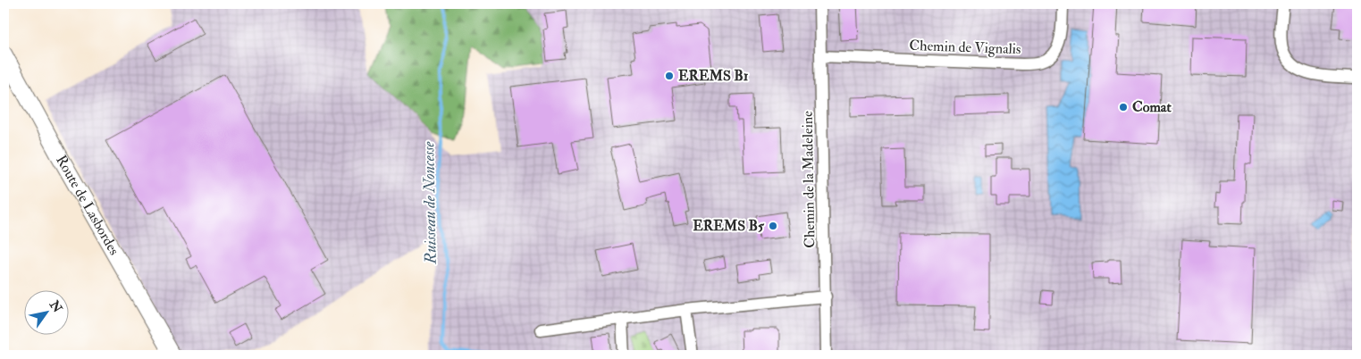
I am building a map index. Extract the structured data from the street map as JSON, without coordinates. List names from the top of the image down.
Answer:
{
  "streets": {
    "street": ["Chemin de Vignalis", "Chemin de la Madeleine", "Route de Lasbordes"]
  },
  "crossings": [
    ["Chemin de Vignalis", "Chemin de la Madeleine"]
  ],
  "water": ["Ruisseau de Noncesse"],
  "places": ["EREMS B1", "Comat", "EREMS B5"],
  "north": "top right"
}
